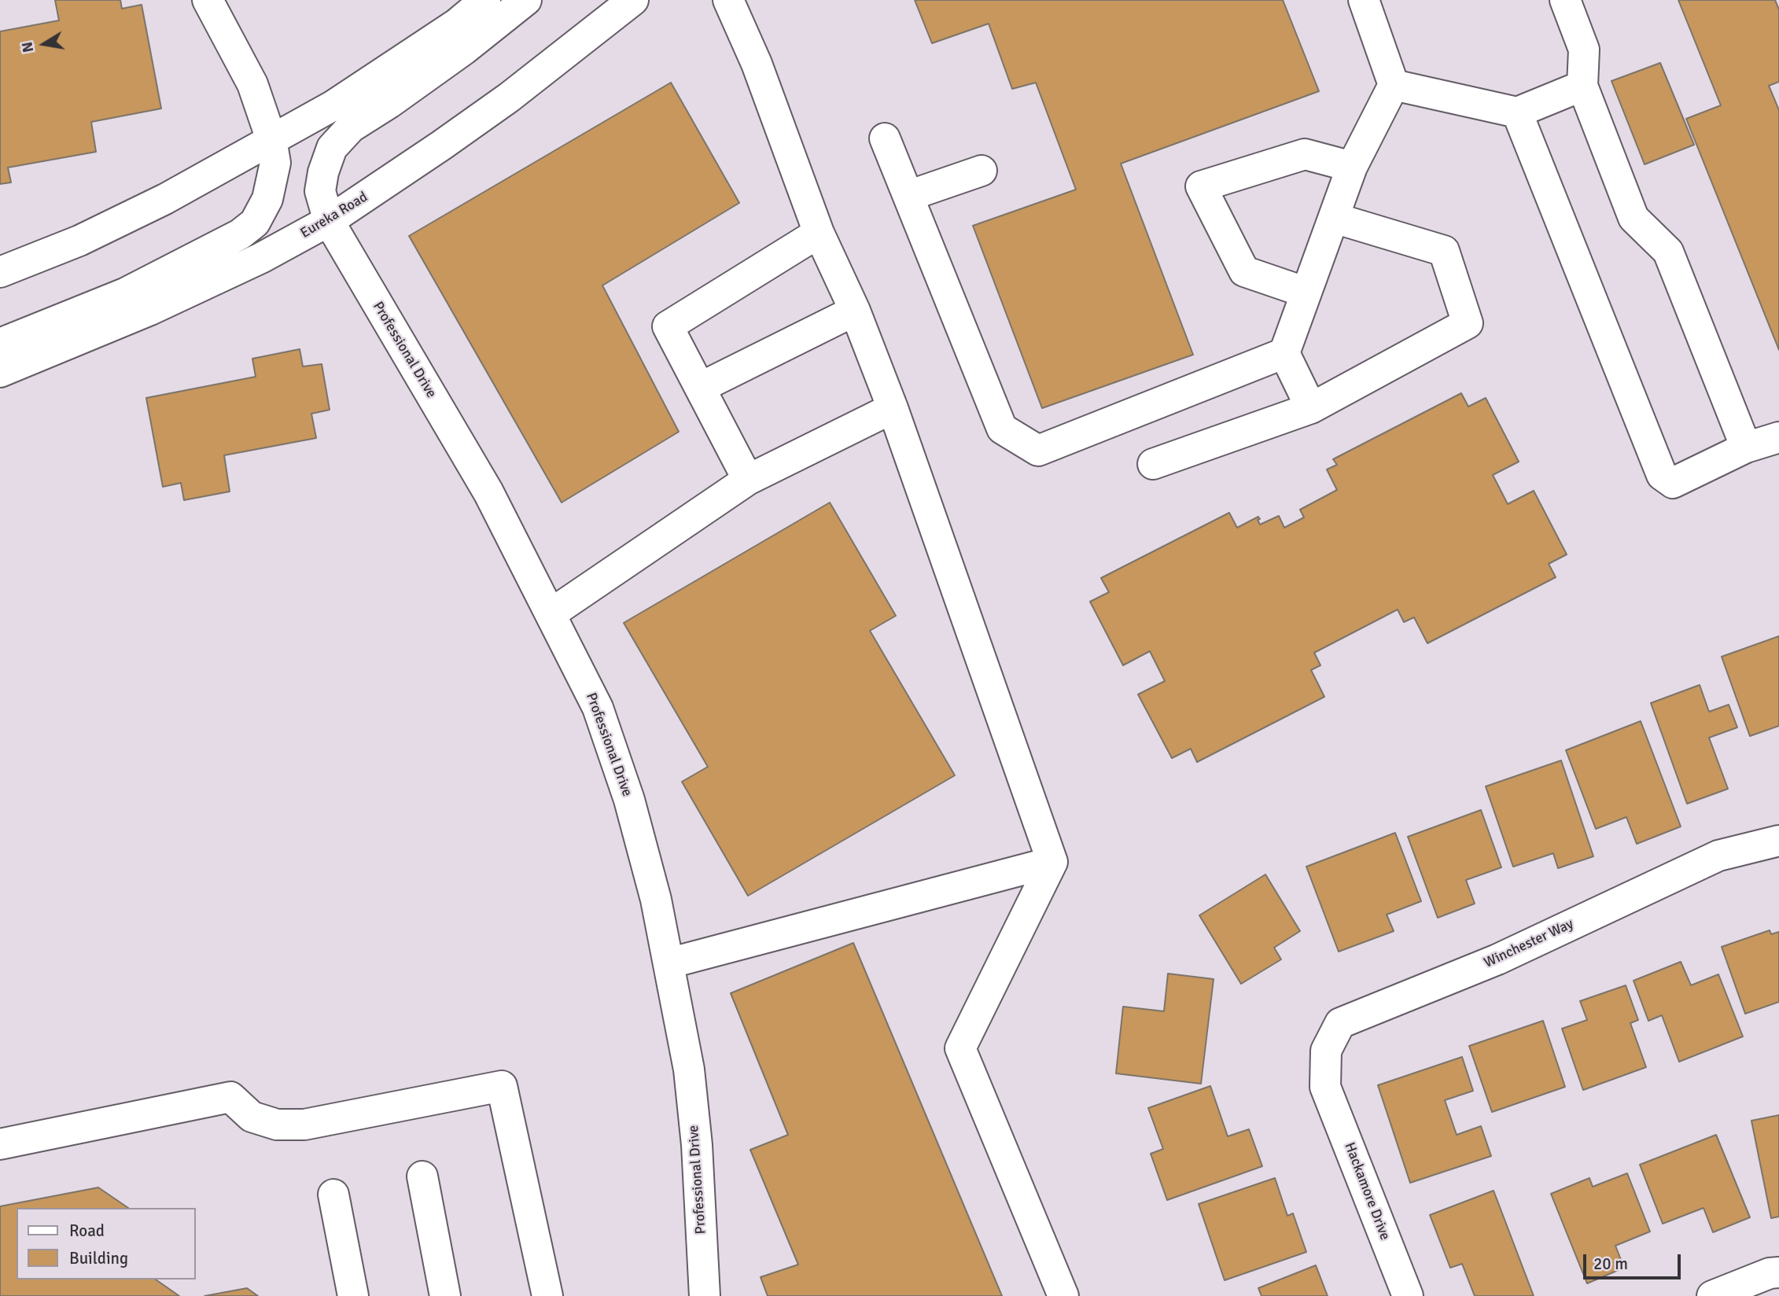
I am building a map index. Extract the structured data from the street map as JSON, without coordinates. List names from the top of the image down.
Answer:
{
  "streets": {
    "street": [
      "Eureka Road",
      "Professional Drive",
      "Winchester Way",
      "Hackamore Drive"
    ]
  },
  "crossings": [
    ["Eureka Road", "Professional Drive"],
    ["Winchester Way", "Hackamore Drive"]
  ],
  "legend": ["Road", "Building"],
  "scale_bar": "20 m",
  "north": "left"
}
